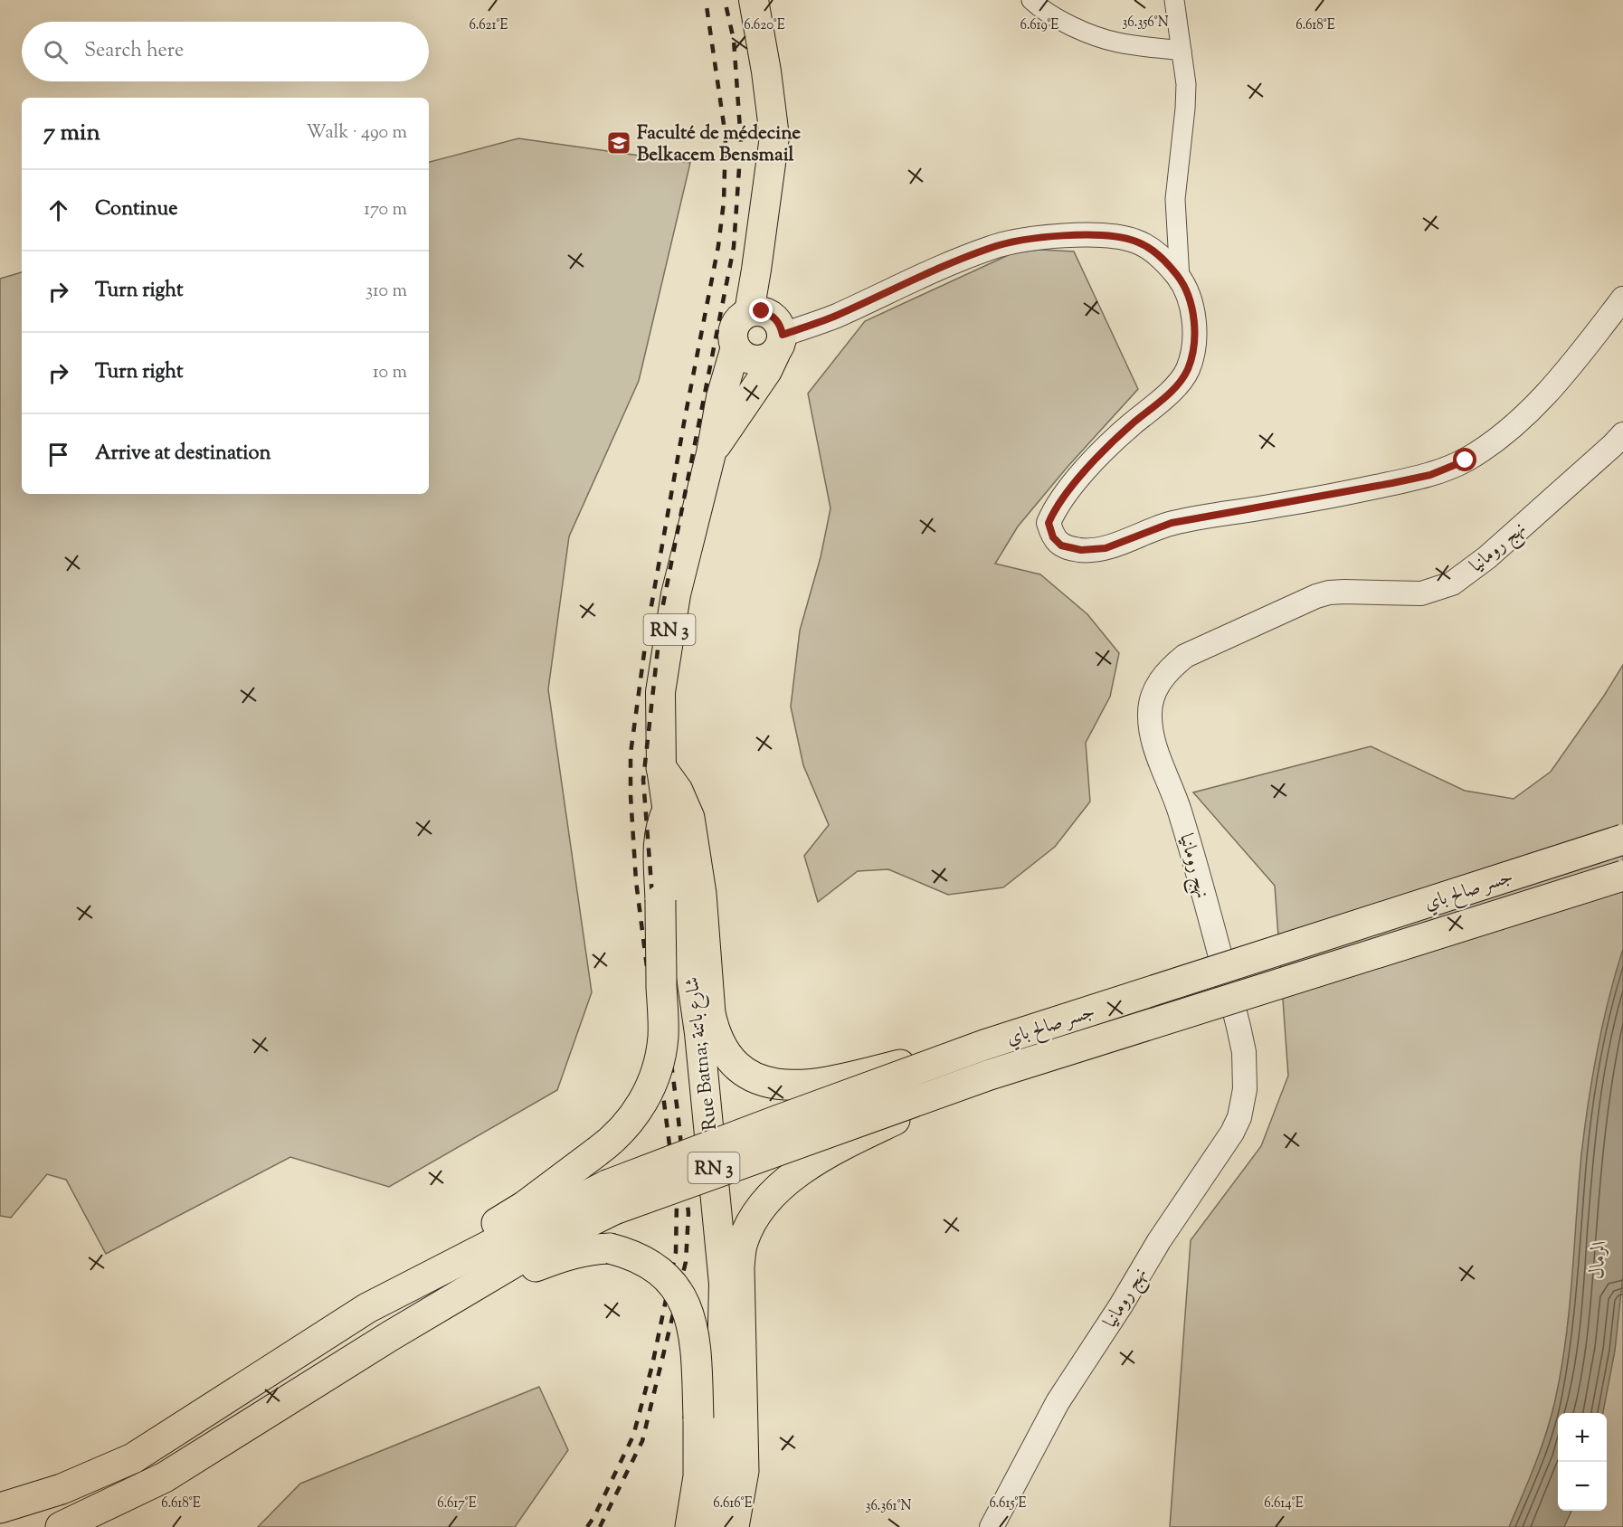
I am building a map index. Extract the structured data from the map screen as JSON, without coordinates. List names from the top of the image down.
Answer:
{
  "streets": {
    "highway": ["جسر صالح باي"],
    "main road": ["RN 3", "Rue Batna; شارع باتنة"],
    "street": ["نهج رومانيا"]
  },
  "crossings": [
    ["RN 3", "Rue Batna; شارع باتنة"]
  ],
  "water": ["الرمال"],
  "places": {
    "school or university": ["Faculté de médecine Belkacem Bensmail"]
  },
  "page": {
    "search": "Search here",
    "heading": ["7 min", "Walk · 490 m"],
    "list": [
      ["Continue", "170 m"],
      ["Turn right", "310 m"],
      ["Turn right", "10 m"],
      "Arrive at destination"
    ],
    "map_buttons": ["+", "−"]
  },
  "coordinates": [
    "36.356°N",
    "6.621°E",
    "6.620°E",
    "6.619°E",
    "6.618°E",
    "6.617°E",
    "6.616°E",
    "6.615°E",
    "6.614°E",
    "36.361°N"
  ]
}
